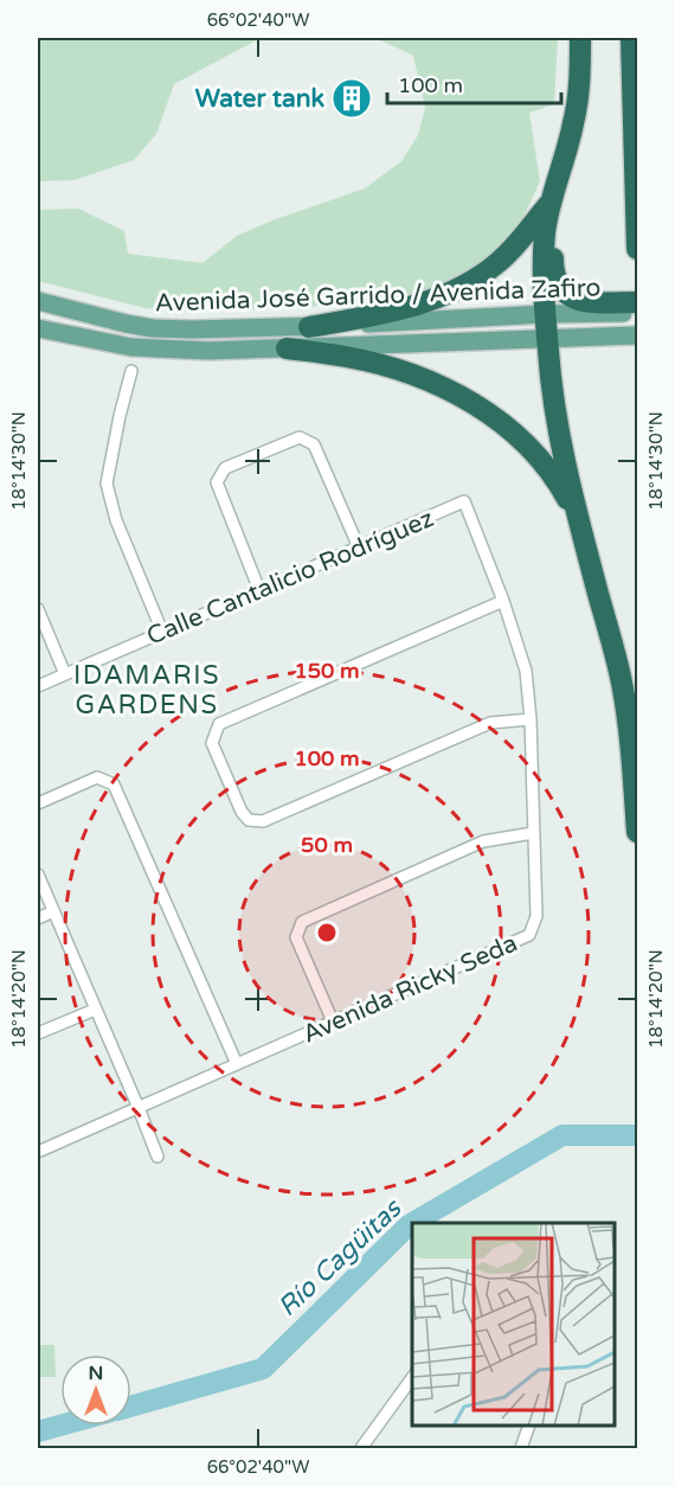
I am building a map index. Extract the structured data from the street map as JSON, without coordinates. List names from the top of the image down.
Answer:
{
  "streets": {
    "main road": ["Avenida José Garrido / Avenida Zafiro"],
    "street": ["Calle Cantalicio Rodríguez", "Avenida Ricky Seda"]
  },
  "crossings": [
    ["Calle Cantalicio Rodríguez", "Avenida Ricky Seda"]
  ],
  "districts": ["IDAMARIS GARDENS"],
  "water": ["Río Cagüitas"],
  "places": {
    "building": ["Water tank"]
  },
  "scale_bar": "100 m",
  "north": "top",
  "coordinates": ["66°02'40\"W", "18°14'30\"N", "18°14'20\"N"],
  "rings": ["150 m", "100 m", "50 m"]
}
